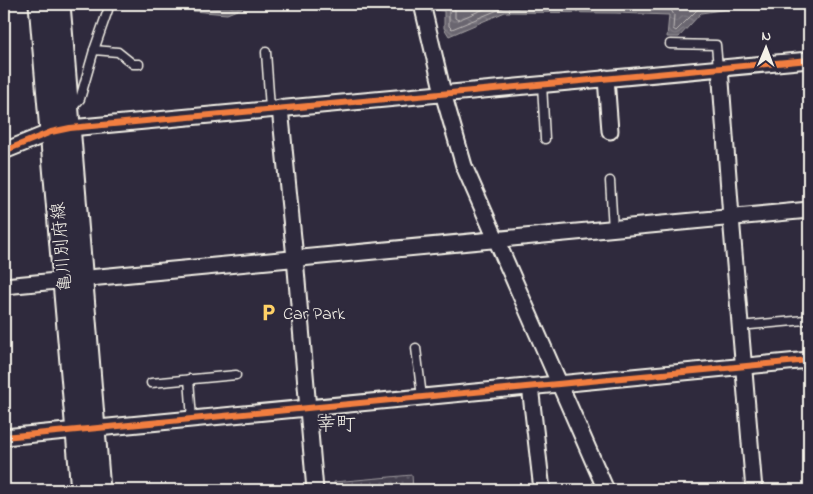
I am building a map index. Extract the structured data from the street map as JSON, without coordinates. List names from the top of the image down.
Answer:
{
  "streets": {
    "main road": ["亀川別府線"]
  },
  "districts": ["幸町"],
  "places": {
    "parking": ["Car Park"]
  },
  "north": "top"
}
